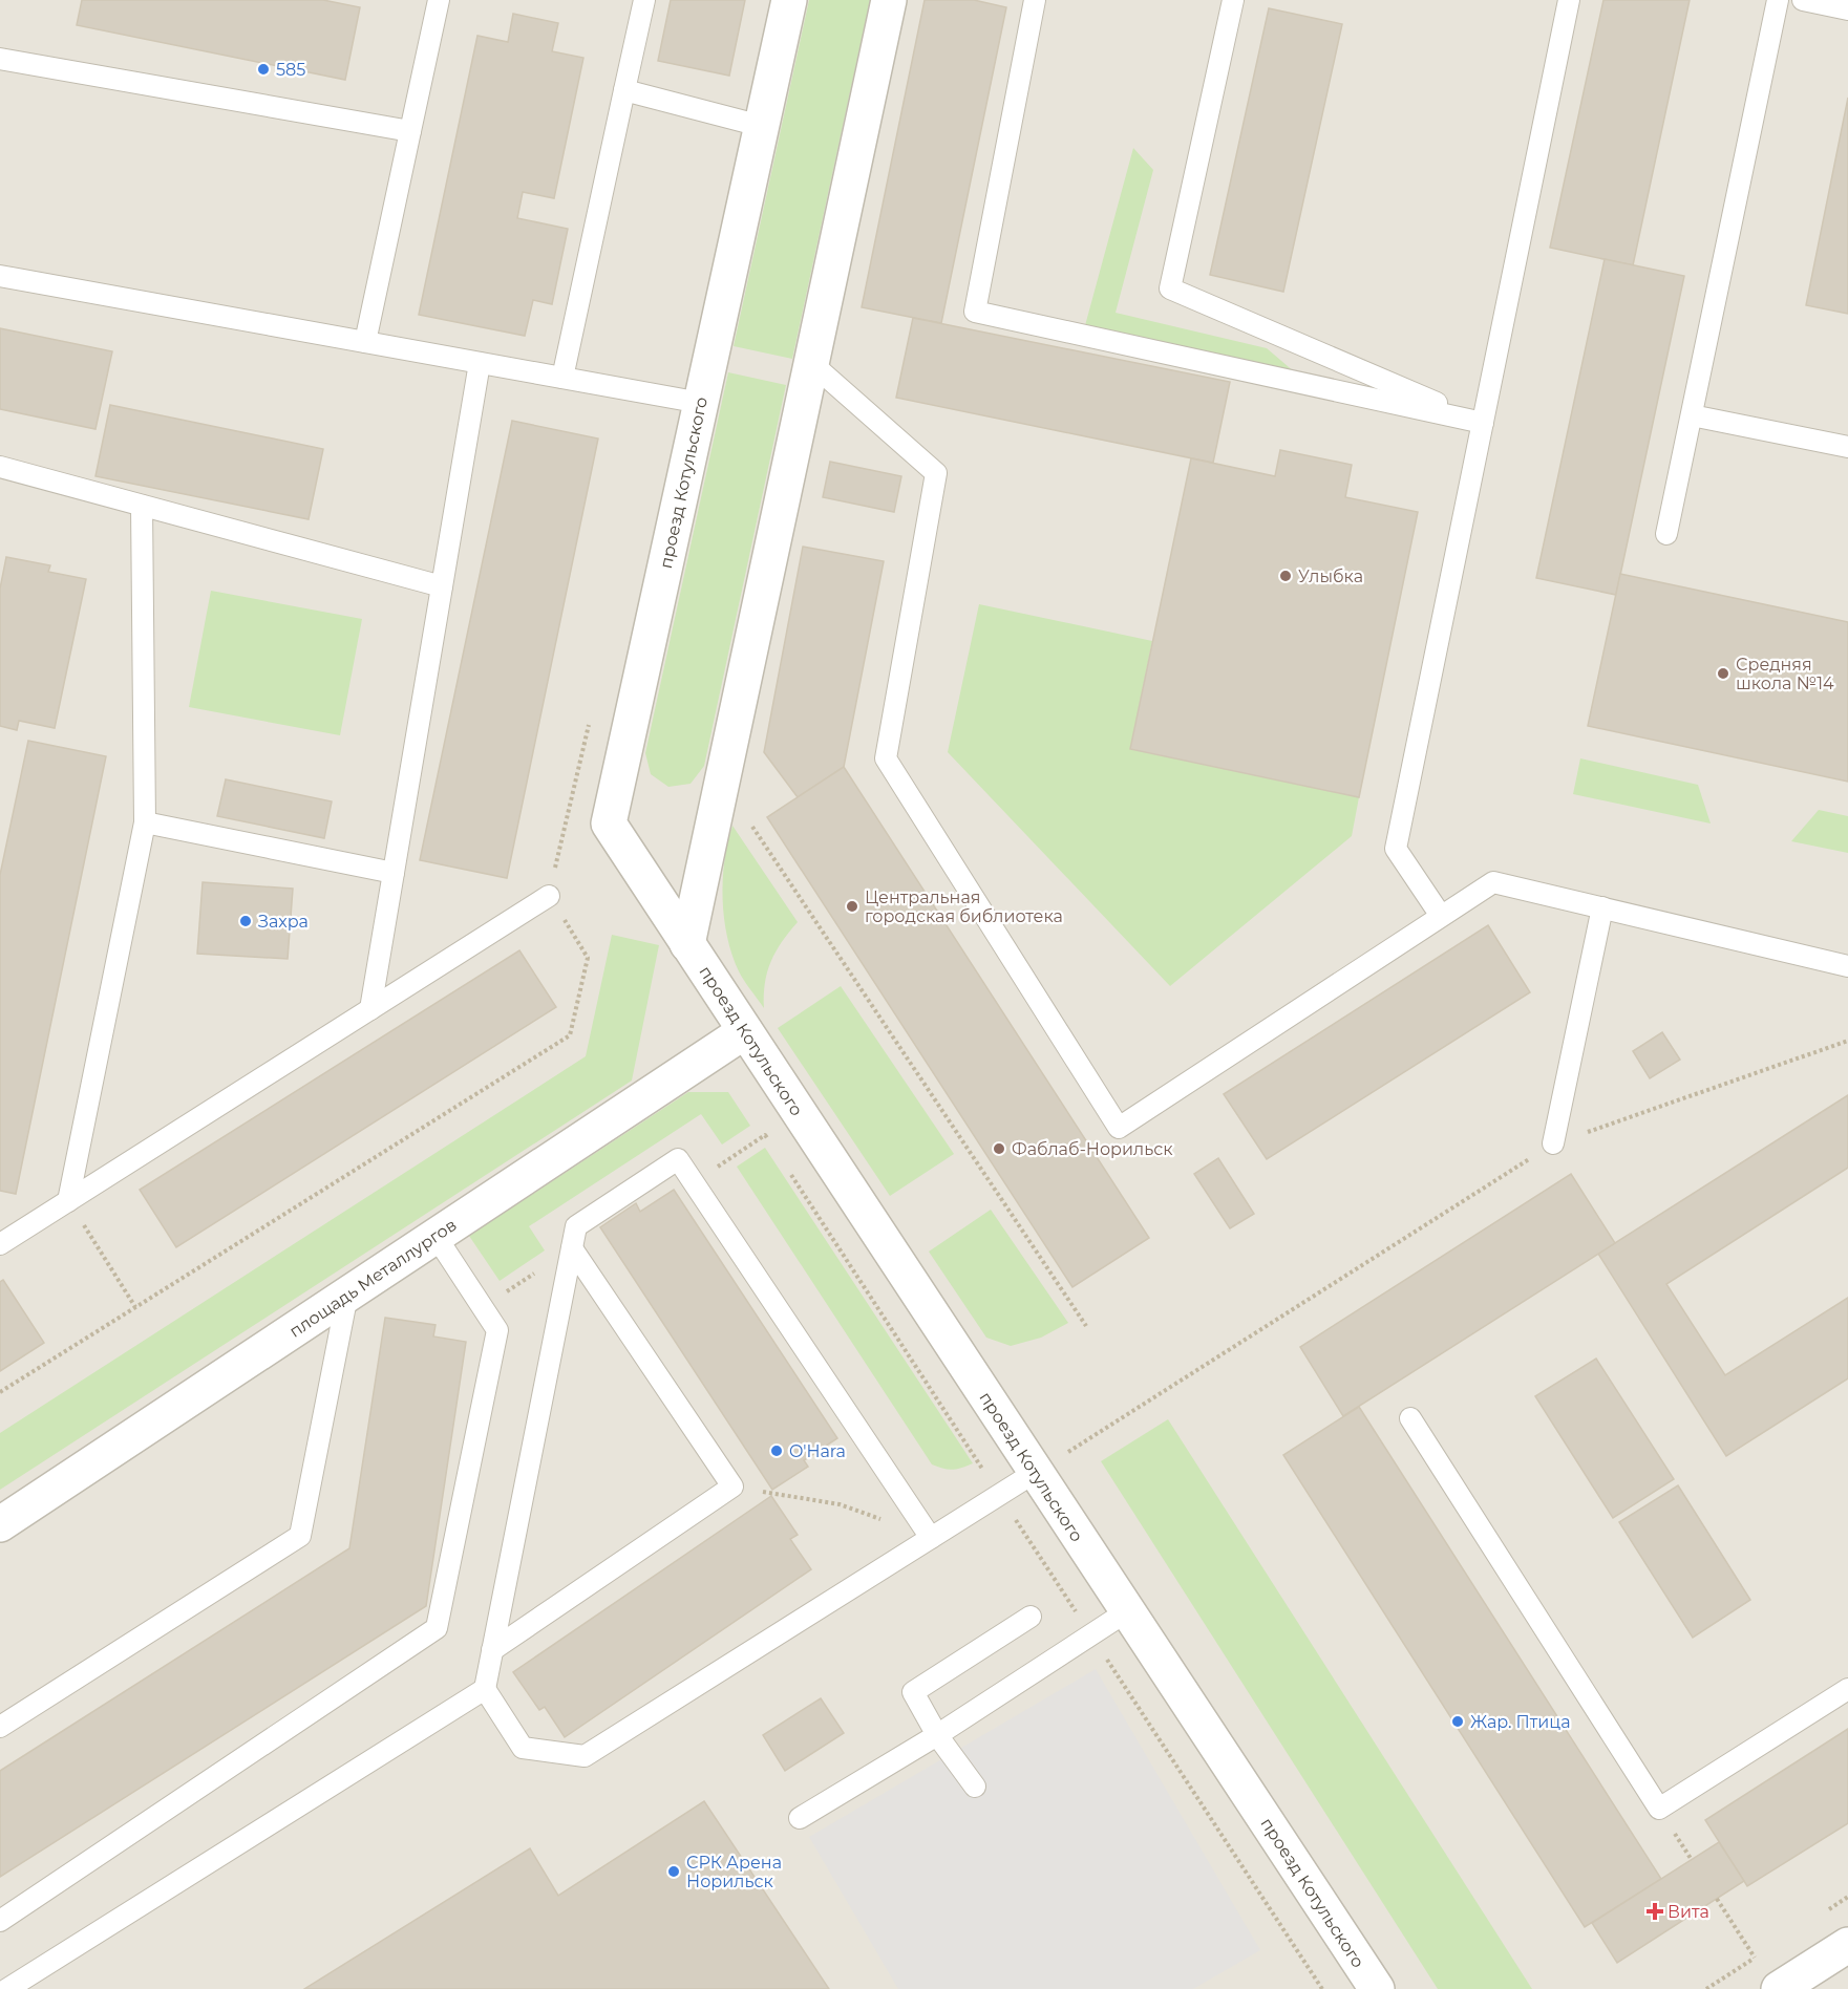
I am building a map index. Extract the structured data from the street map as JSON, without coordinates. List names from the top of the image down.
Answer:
{
  "streets": {
    "street": ["проезд Котульского", "площадь Металлургов"]
  },
  "crossings": [
    ["проезд Котульского", "площадь Металлургов"]
  ],
  "places": {
    "other": [
      "585",
      "Улыбка",
      "Средняя школа №14",
      "Центральная городская библиотека",
      "Захра",
      "Фаблаб-Норильск",
      "O'Hara",
      "Жар. Птица",
      "СРК Арена Норильск"
    ],
    "health": ["Вита"]
  }
}
